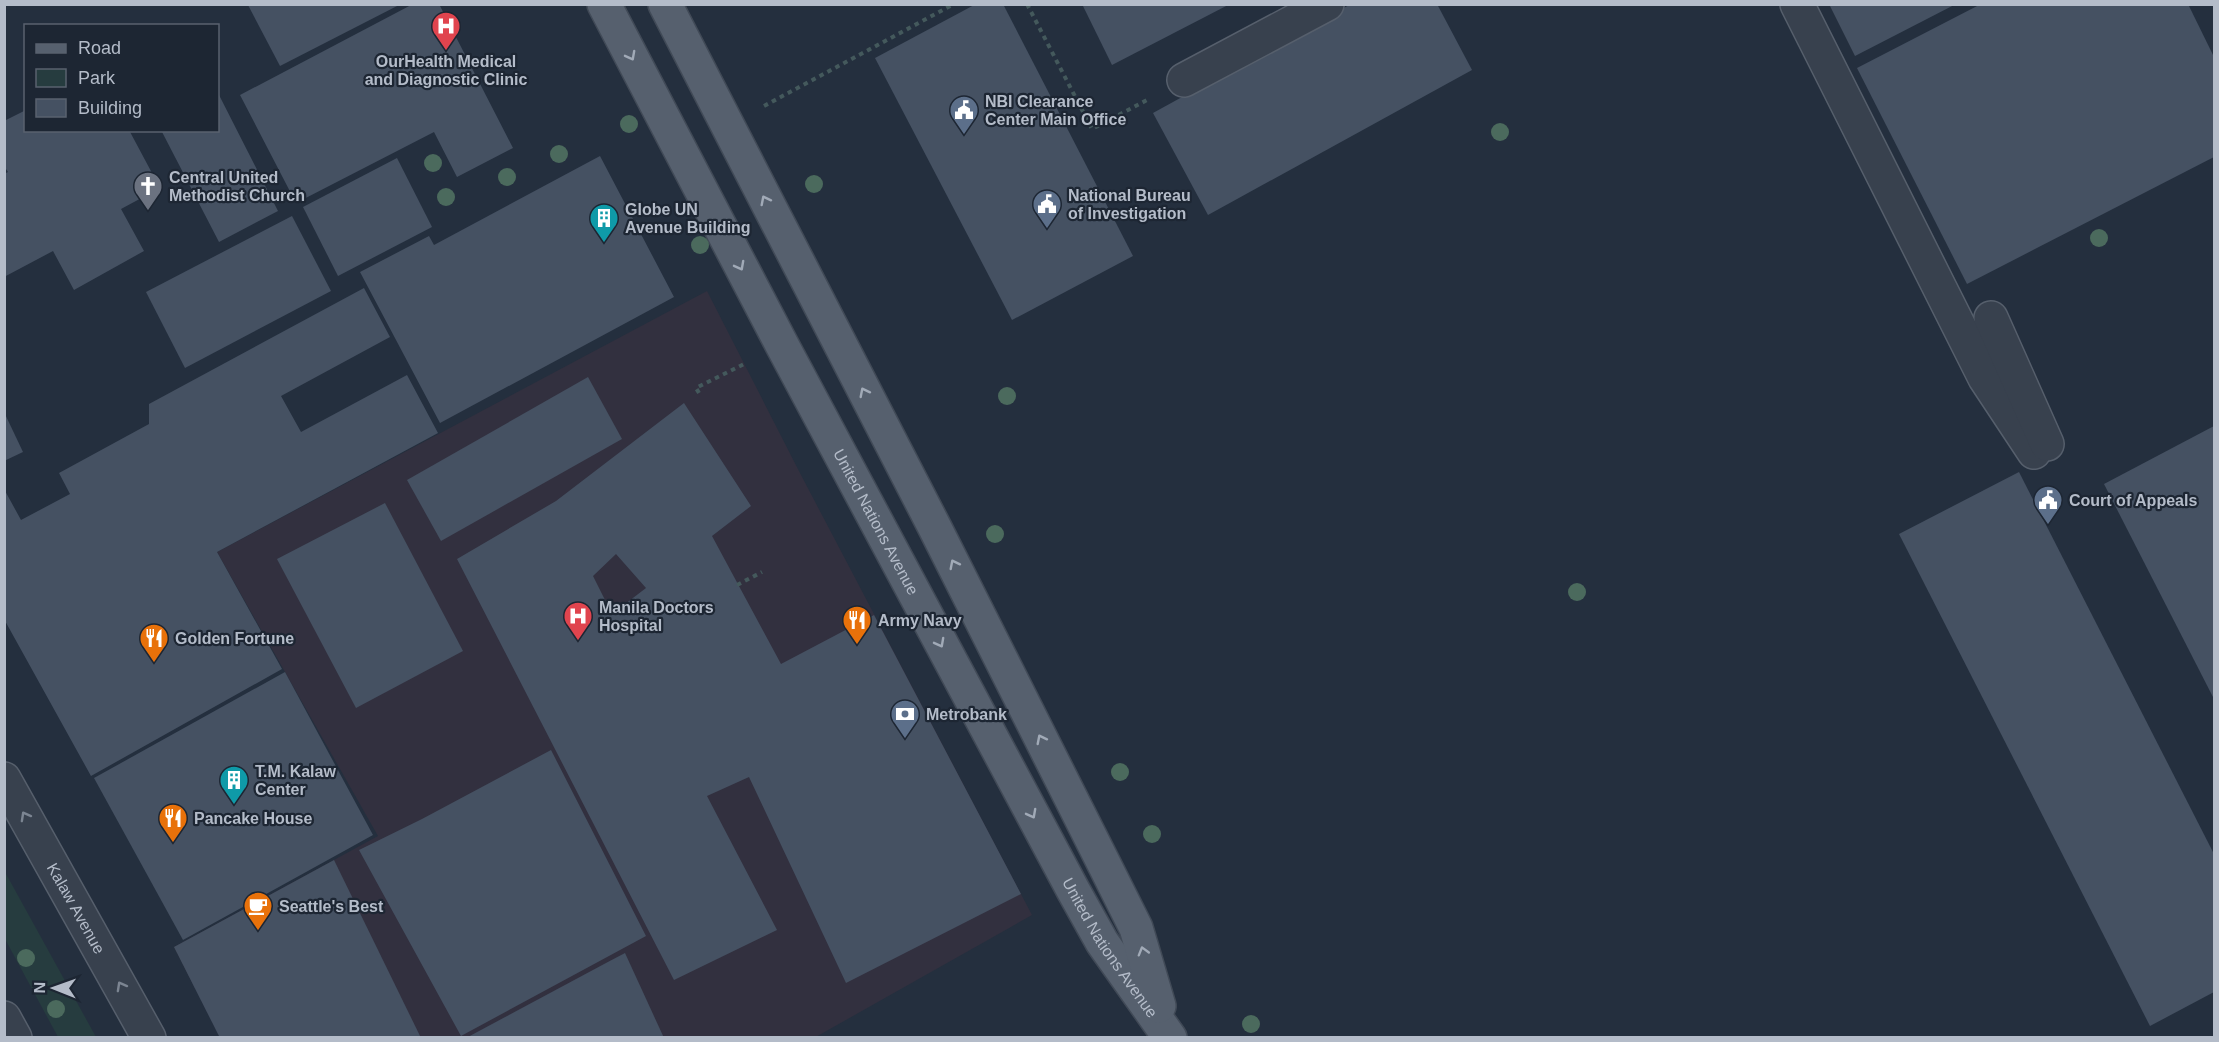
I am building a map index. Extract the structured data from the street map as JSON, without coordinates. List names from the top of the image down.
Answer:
{
  "streets": {
    "main road": ["United Nations Avenue"],
    "street": ["Kalaw Avenue"]
  },
  "one_way": ["Kalaw Avenue"],
  "places": {
    "hospital": ["OurHealth Medical and Diagnostic Clinic", "Manila Doctors Hospital"],
    "public building": ["NBI Clearance Center Main Office", "National Bureau of Investigation", "Court of Appeals"],
    "church": ["Central United Methodist Church"],
    "building": ["Globe UN Avenue Building", "T.M. Kalaw Center"],
    "restaurant": ["Army Navy", "Golden Fortune", "Pancake House"],
    "bank": ["Metrobank"],
    "cafe": ["Seattle's Best"]
  },
  "legend": ["Road", "Park", "Building"],
  "north": "left"
}
